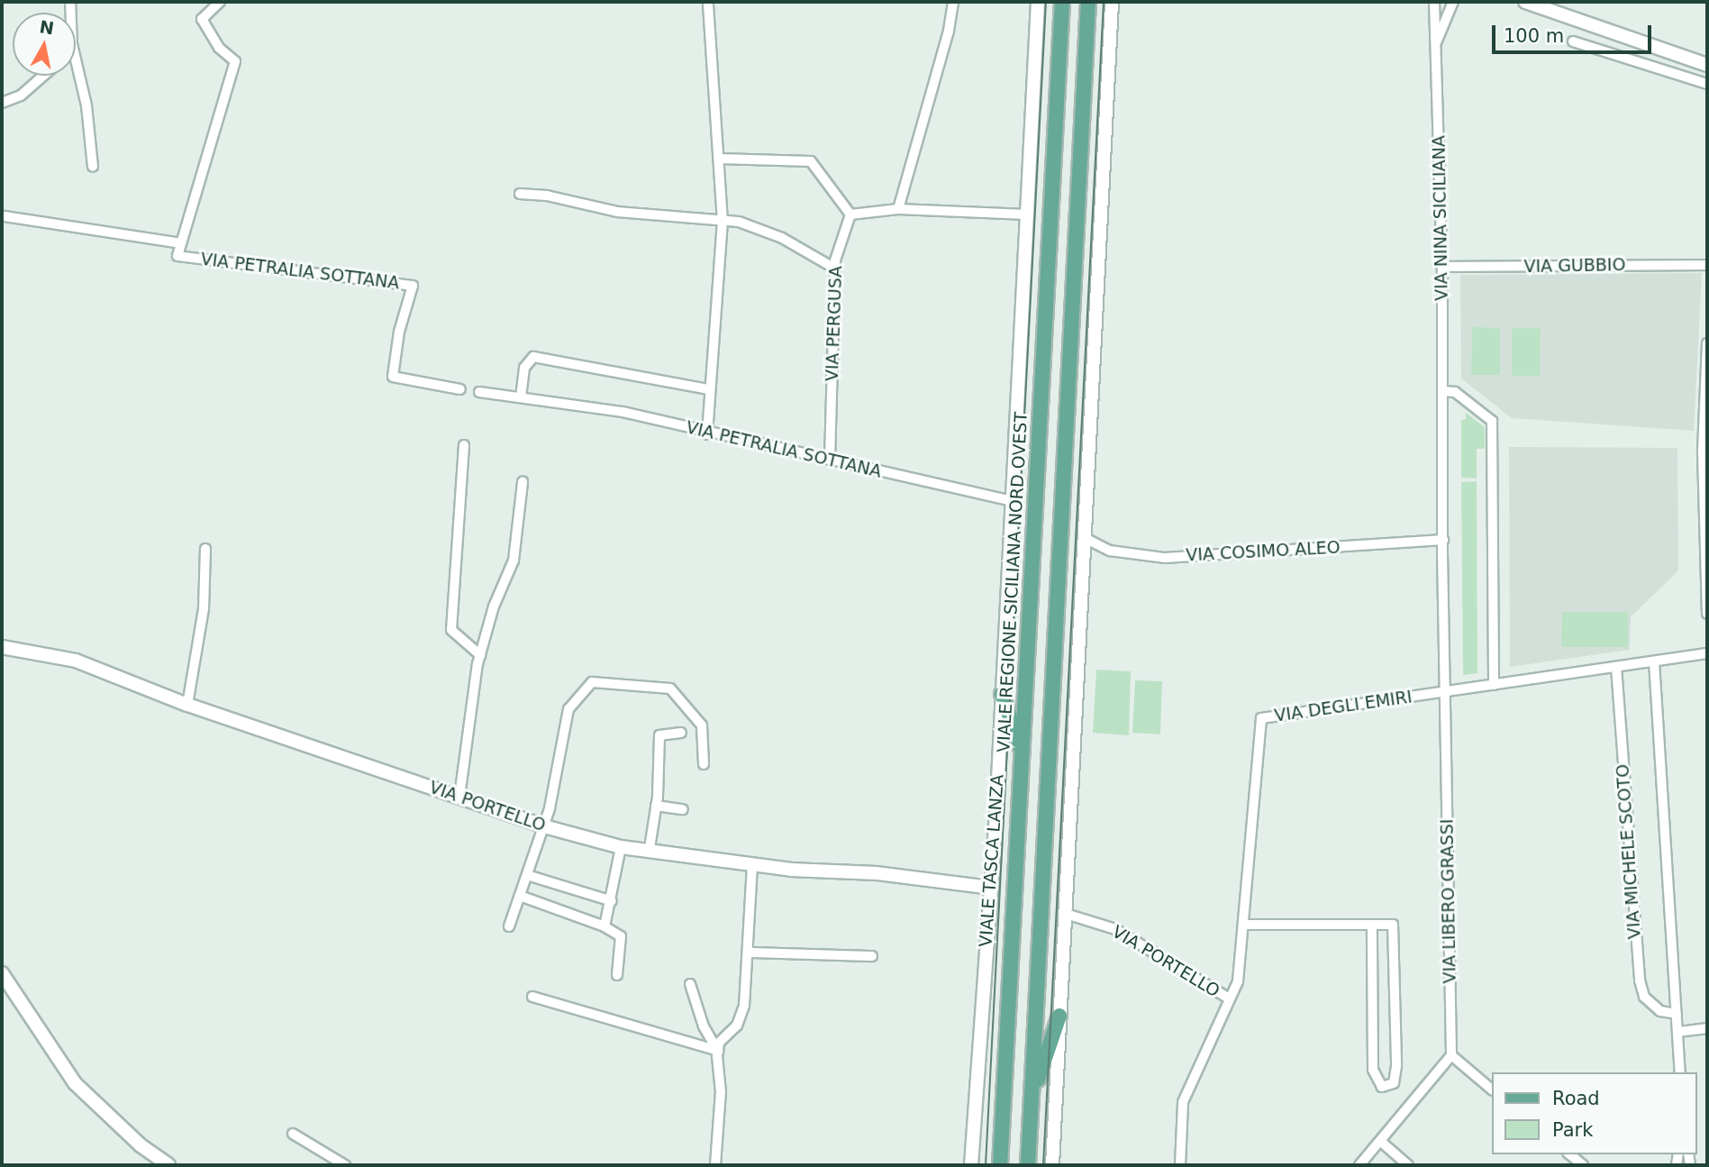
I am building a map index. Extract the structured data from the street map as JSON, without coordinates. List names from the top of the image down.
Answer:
{
  "streets": {
    "main road": ["VIALE REGIONE SICILIANA NORD OVEST"],
    "street": [
      "VIA NINA SICILIANA",
      "VIA GUBBIO",
      "VIA PETRALIA SOTTANA",
      "VIA PERGUSA",
      "VIA COSIMO ALEO",
      "VIA DEGLI EMIRI",
      "VIA PORTELLO",
      "VIA MICHELE SCOTO",
      "VIALE TASCA LANZA",
      "VIA LIBERO GRASSI"
    ]
  },
  "crossings": [
    ["VIA NINA SICILIANA", "VIA GUBBIO"],
    ["VIA NINA SICILIANA", "VIA COSIMO ALEO"],
    ["VIA NINA SICILIANA", "VIA DEGLI EMIRI"],
    ["VIA NINA SICILIANA", "VIA LIBERO GRASSI"],
    ["VIA PETRALIA SOTTANA", "VIA PERGUSA"],
    ["VIA PETRALIA SOTTANA", "VIALE TASCA LANZA"],
    ["VIA DEGLI EMIRI", "VIA PORTELLO"],
    ["VIA DEGLI EMIRI", "VIA MICHELE SCOTO"],
    ["VIA DEGLI EMIRI", "VIA LIBERO GRASSI"],
    ["VIA PORTELLO", "VIALE TASCA LANZA"]
  ],
  "legend": ["Road", "Park"],
  "scale_bar": "100 m",
  "north": "top"
}
